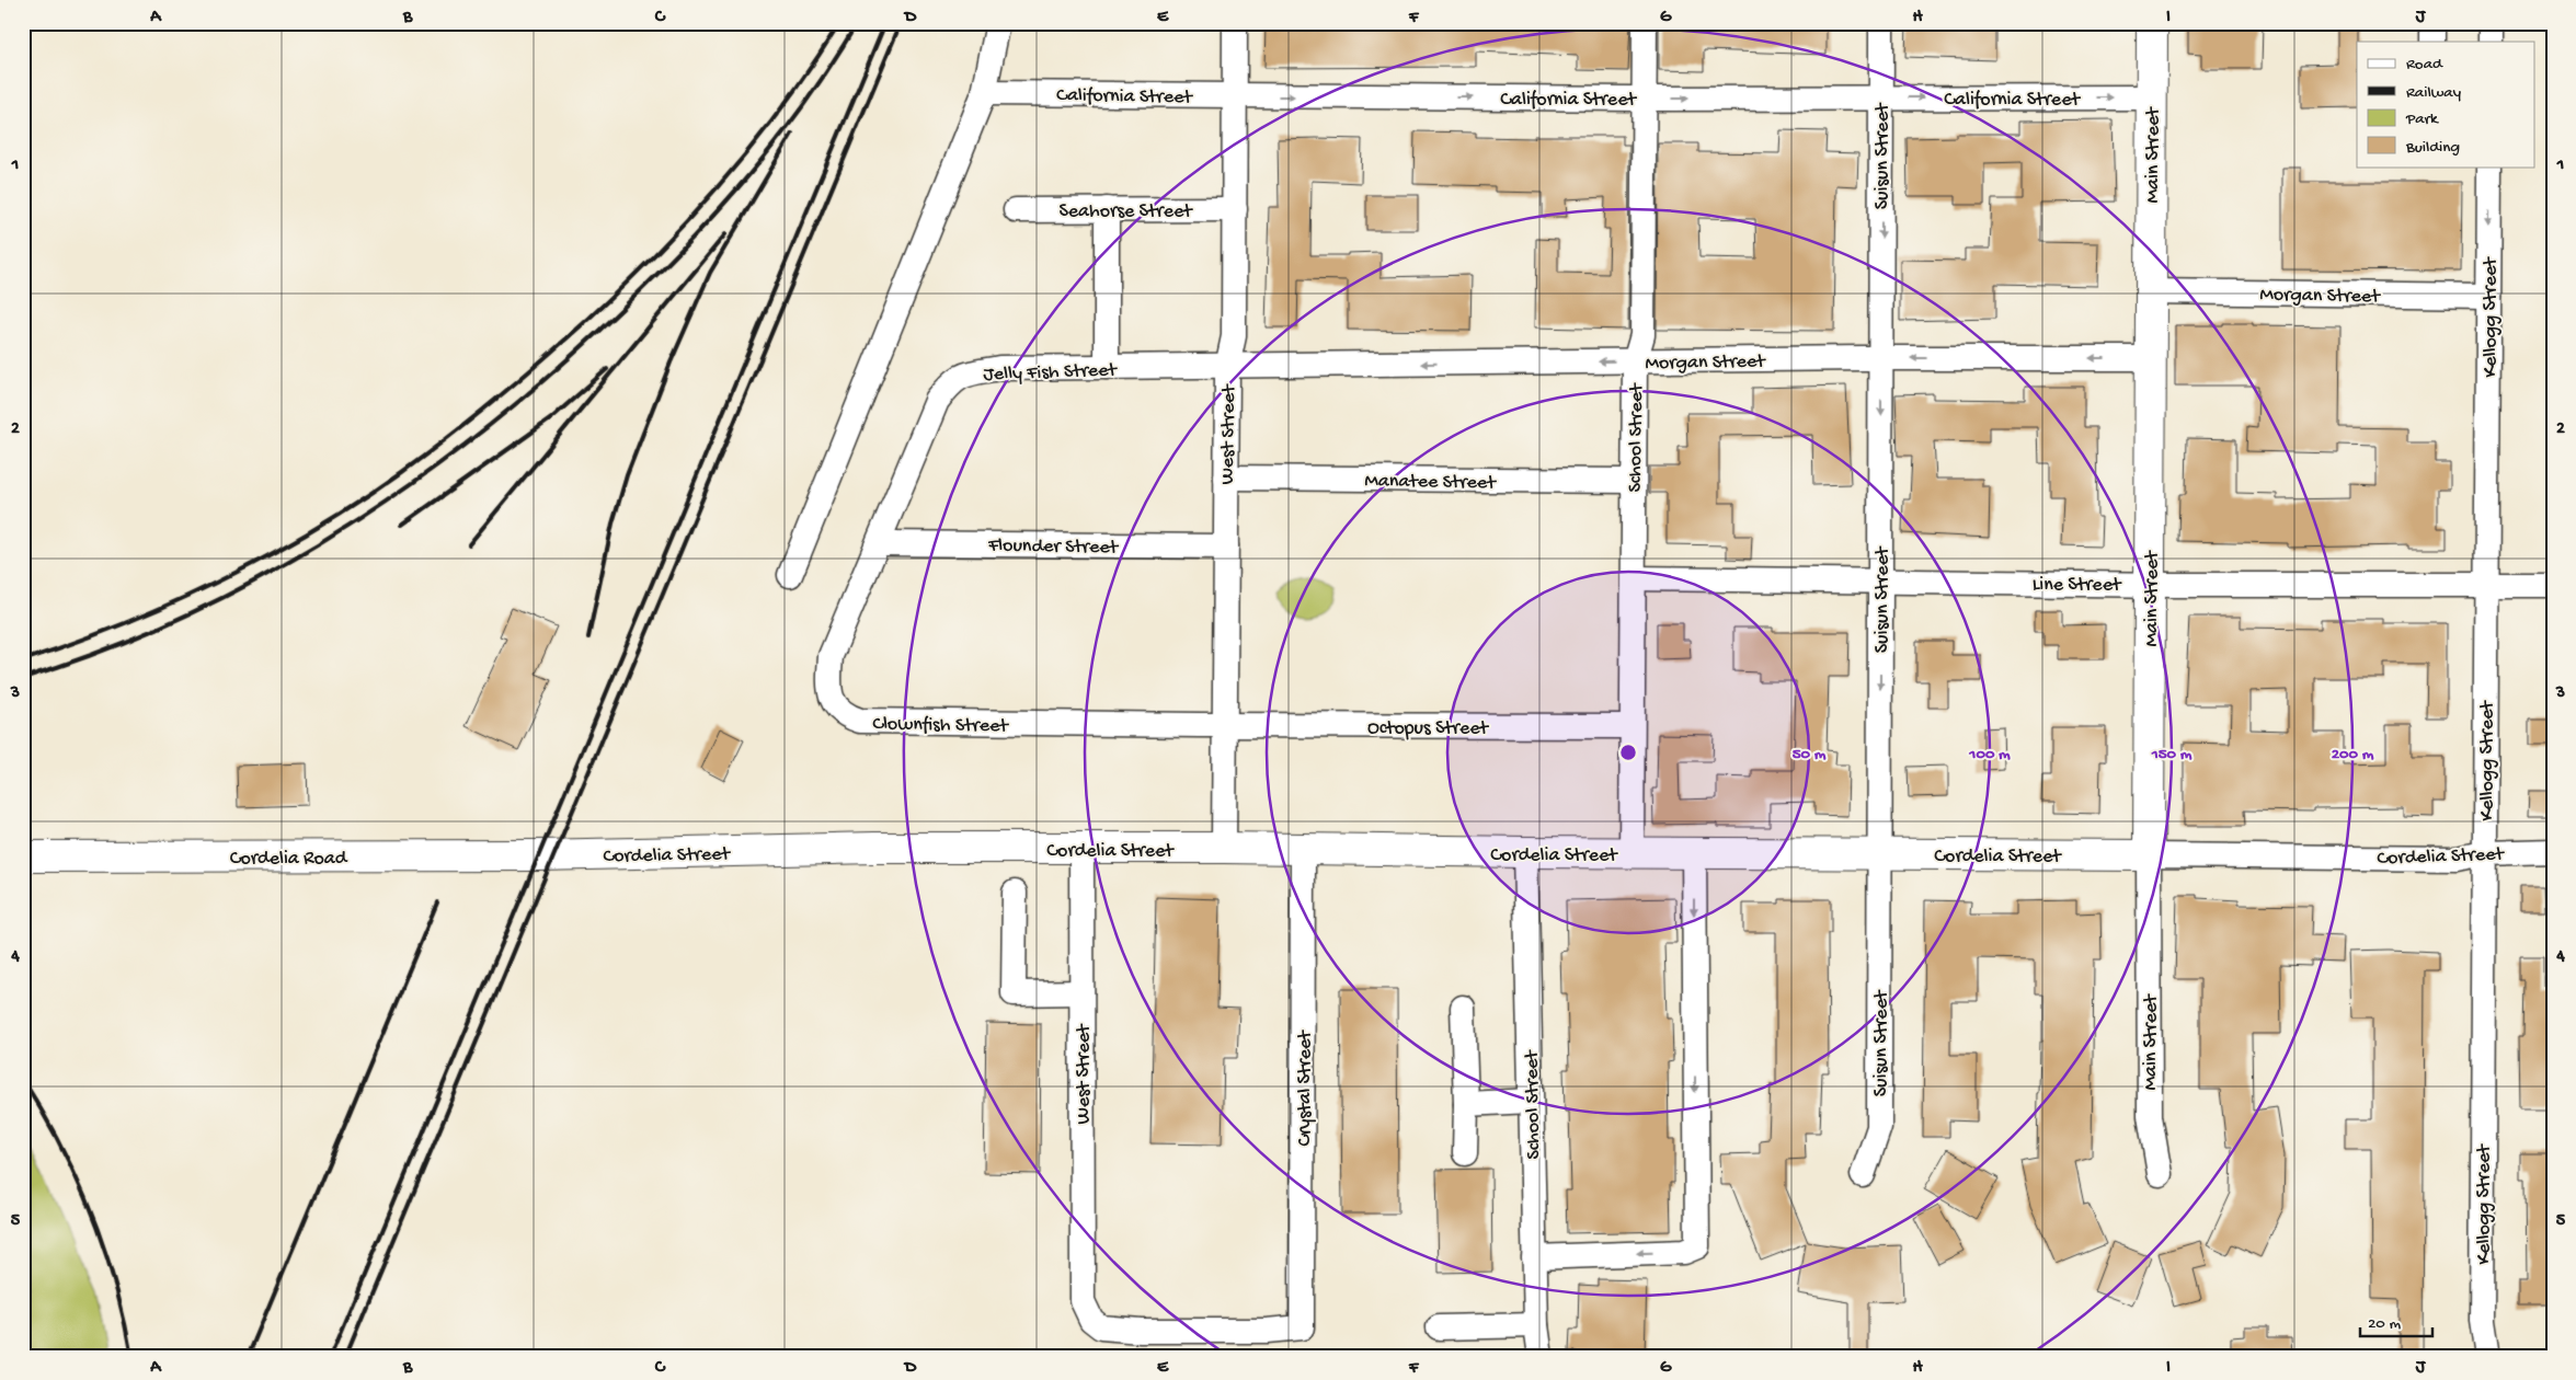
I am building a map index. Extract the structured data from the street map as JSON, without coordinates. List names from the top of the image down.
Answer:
{
  "streets": {
    "main road": ["Main Street", "Cordelia Street", "Cordelia Road"],
    "street": [
      "California Street",
      "Suisun Street",
      "Seahorse Street",
      "Morgan Street",
      "Kellogg Street",
      "Jelly Fish Street",
      "West Street",
      "School Street",
      "Manatee Street",
      "Flounder Street",
      "Line Street",
      "Clownfish Street",
      "Octopus Street",
      "Crystal Street"
    ]
  },
  "crossings": [
    ["California Street", "Main Street"],
    ["California Street", "Suisun Street"],
    ["California Street", "West Street"],
    ["California Street", "School Street"],
    ["Main Street", "Morgan Street"],
    ["Main Street", "Line Street"],
    ["Main Street", "Cordelia Street"],
    ["Suisun Street", "Morgan Street"],
    ["Suisun Street", "Line Street"],
    ["Suisun Street", "Cordelia Street"],
    ["Seahorse Street", "West Street"],
    ["Morgan Street", "Kellogg Street"],
    ["Morgan Street", "Jelly Fish Street"],
    ["Morgan Street", "West Street"],
    ["Morgan Street", "School Street"],
    ["Kellogg Street", "Line Street"],
    ["Kellogg Street", "Cordelia Street"],
    ["Jelly Fish Street", "West Street"],
    ["Jelly Fish Street", "Flounder Street"],
    ["Jelly Fish Street", "Clownfish Street"],
    ["West Street", "Manatee Street"],
    ["West Street", "Flounder Street"],
    ["West Street", "Clownfish Street"],
    ["West Street", "Octopus Street"],
    ["West Street", "Cordelia Street"],
    ["West Street", "Crystal Street"],
    ["School Street", "Manatee Street"],
    ["School Street", "Line Street"],
    ["School Street", "Octopus Street"],
    ["School Street", "Cordelia Street"],
    ["Flounder Street", "Clownfish Street"],
    ["Clownfish Street", "Octopus Street"],
    ["Cordelia Street", "Cordelia Road"],
    ["Cordelia Street", "Crystal Street"]
  ],
  "one_way": ["California Street", "Suisun Street", "Morgan Street"],
  "legend": [
    "Road",
    "Railway",
    "Park",
    "Building"
  ],
  "scale_bar": "20 m",
  "grid": {
    "columns": [
      "A",
      "B",
      "C",
      "D",
      "E",
      "F",
      "G",
      "H",
      "I",
      "J"
    ],
    "rows": [
      "1",
      "2",
      "3",
      "4",
      "5"
    ]
  },
  "rings": [
    "50 m",
    "100 m",
    "150 m",
    "200 m"
  ]
}
